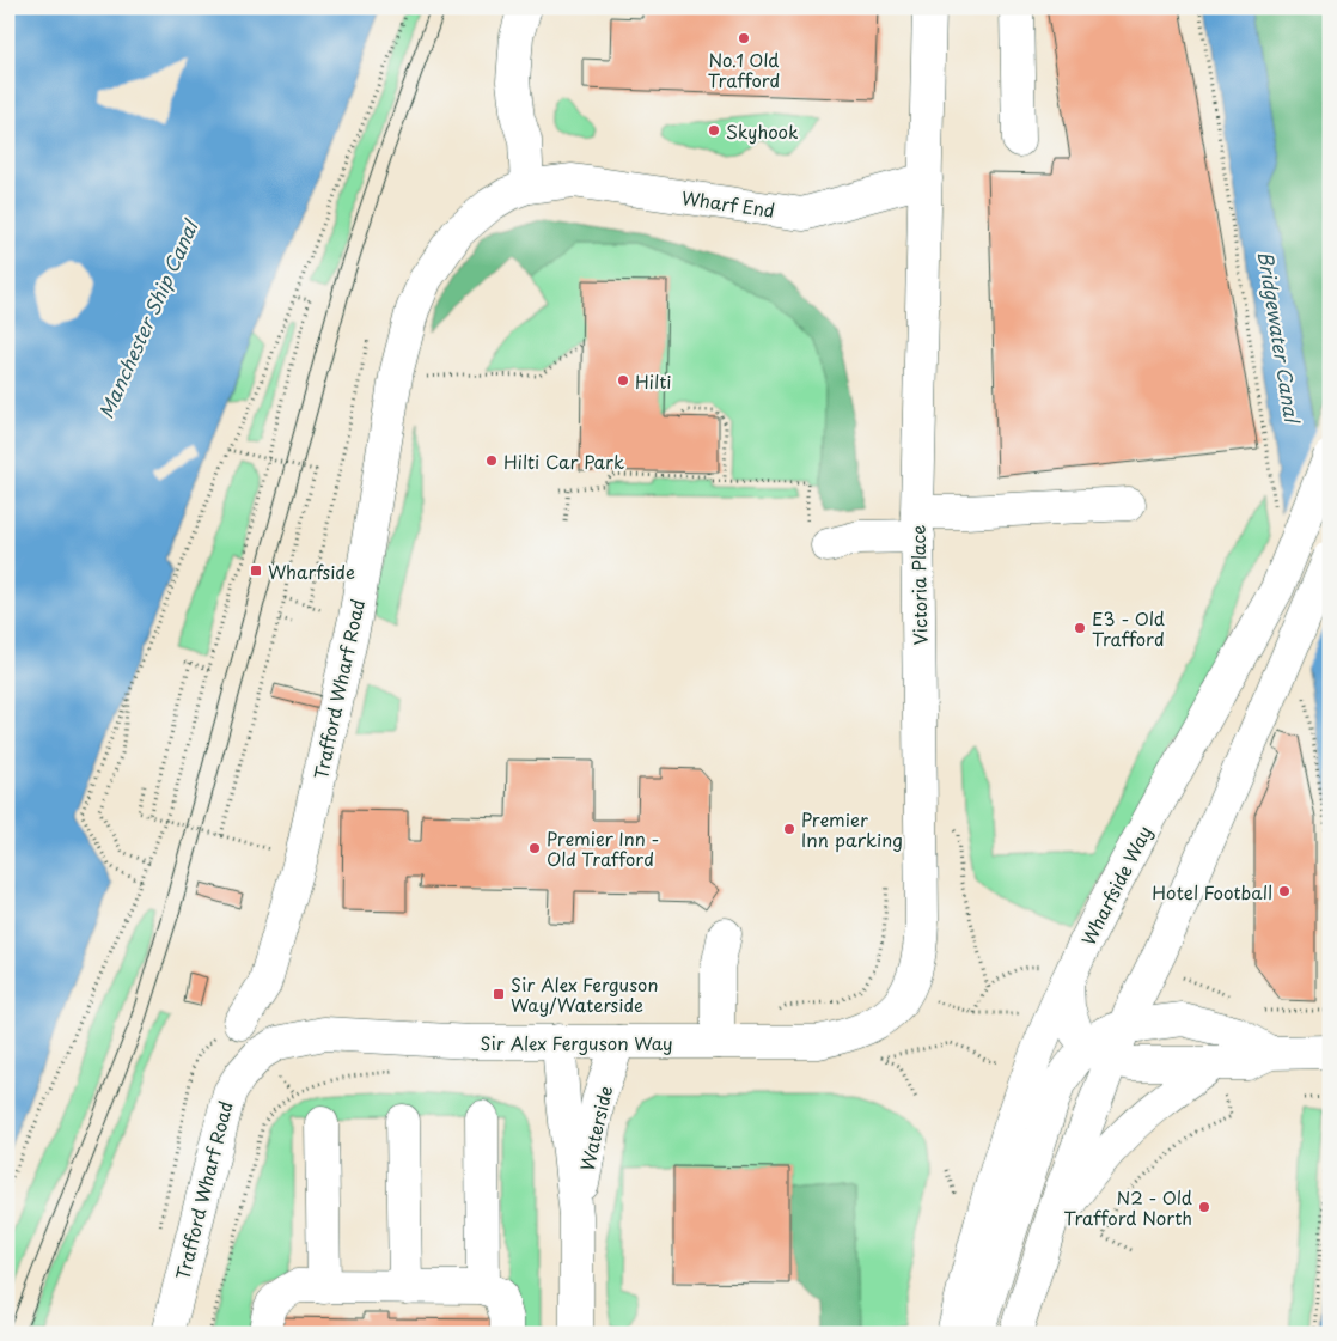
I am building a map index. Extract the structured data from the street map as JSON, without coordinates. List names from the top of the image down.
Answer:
{
  "streets": {
    "main road": [
      "Wharf End",
      "Victoria Place",
      "Trafford Wharf Road",
      "Wharfside Way",
      "Sir Alex Ferguson Way",
      "Waterside"
    ]
  },
  "crossings": [
    ["Wharf End", "Victoria Place"],
    ["Wharf End", "Trafford Wharf Road"],
    ["Victoria Place", "Sir Alex Ferguson Way"],
    ["Trafford Wharf Road", "Sir Alex Ferguson Way"],
    ["Sir Alex Ferguson Way", "Waterside"]
  ],
  "water": ["Manchester Ship Canal", "Bridgewater Canal"],
  "places": {
    "other": [
      "No.1 Old Trafford",
      "Skyhook",
      "Hilti",
      "Hilti Car Park",
      "E3 - Old Trafford",
      "Premier Inn parking",
      "Premier Inn - Old Trafford",
      "Hotel Football",
      "N2 - Old Trafford North"
    ],
    "transit": ["Wharfside", "Sir Alex Ferguson Way/Waterside"]
  }
}
